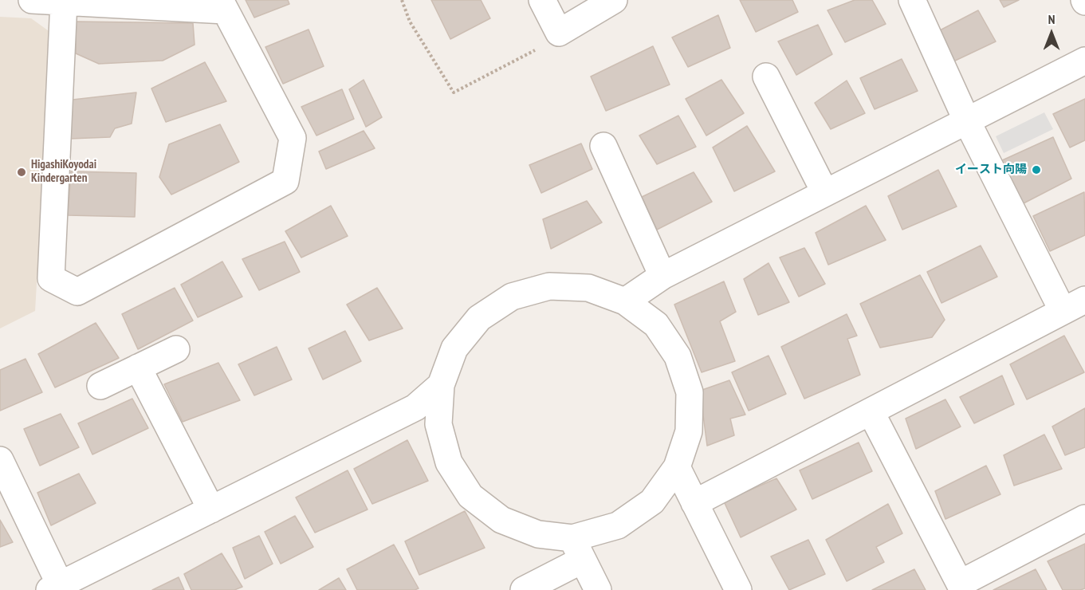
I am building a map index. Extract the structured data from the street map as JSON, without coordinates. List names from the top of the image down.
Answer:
{
  "places": ["イースト向陽", "HigashiKoyodai Kindergarten"],
  "north": "top"
}
